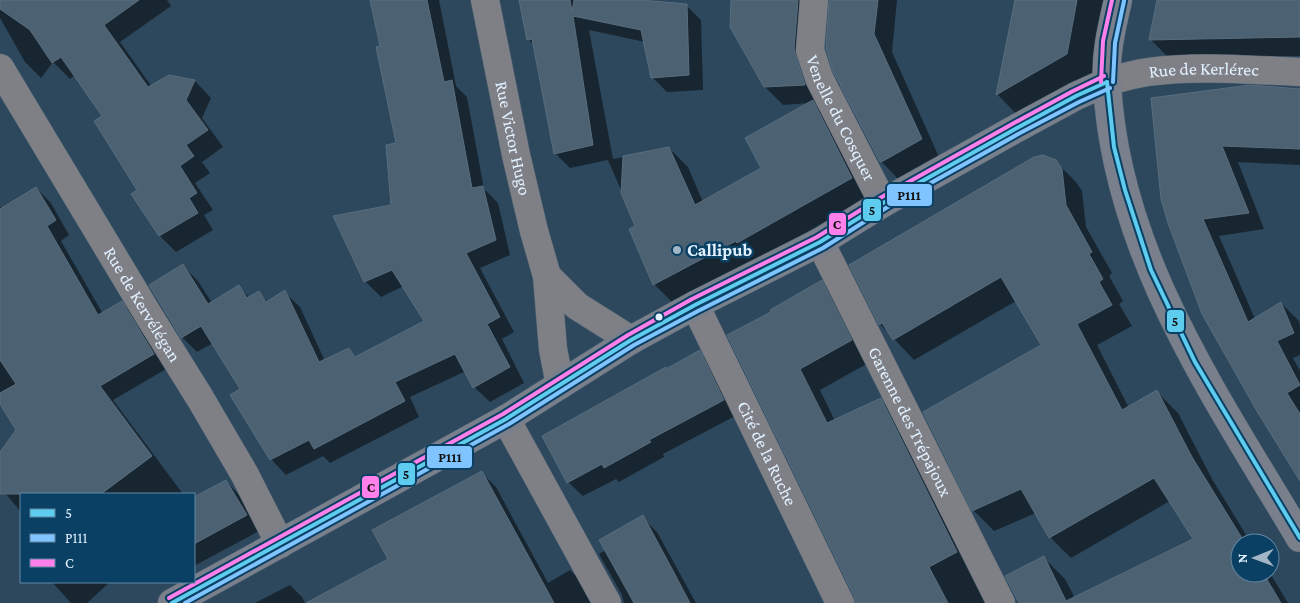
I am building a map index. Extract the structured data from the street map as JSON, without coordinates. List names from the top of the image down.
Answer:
{
  "streets": {
    "street": [
      "Rue de Kerlérec",
      "Venelle du Cosquer",
      "Rue Victor Hugo",
      "Rue de Kervélégan",
      "Garenne des Trépajoux",
      "Cité de la Ruche"
    ]
  },
  "places": ["Callipub"],
  "lines": ["transit line C", "transit line P111", "transit line 5"],
  "legend": ["5", "P111", "C"],
  "north": "left"
}
